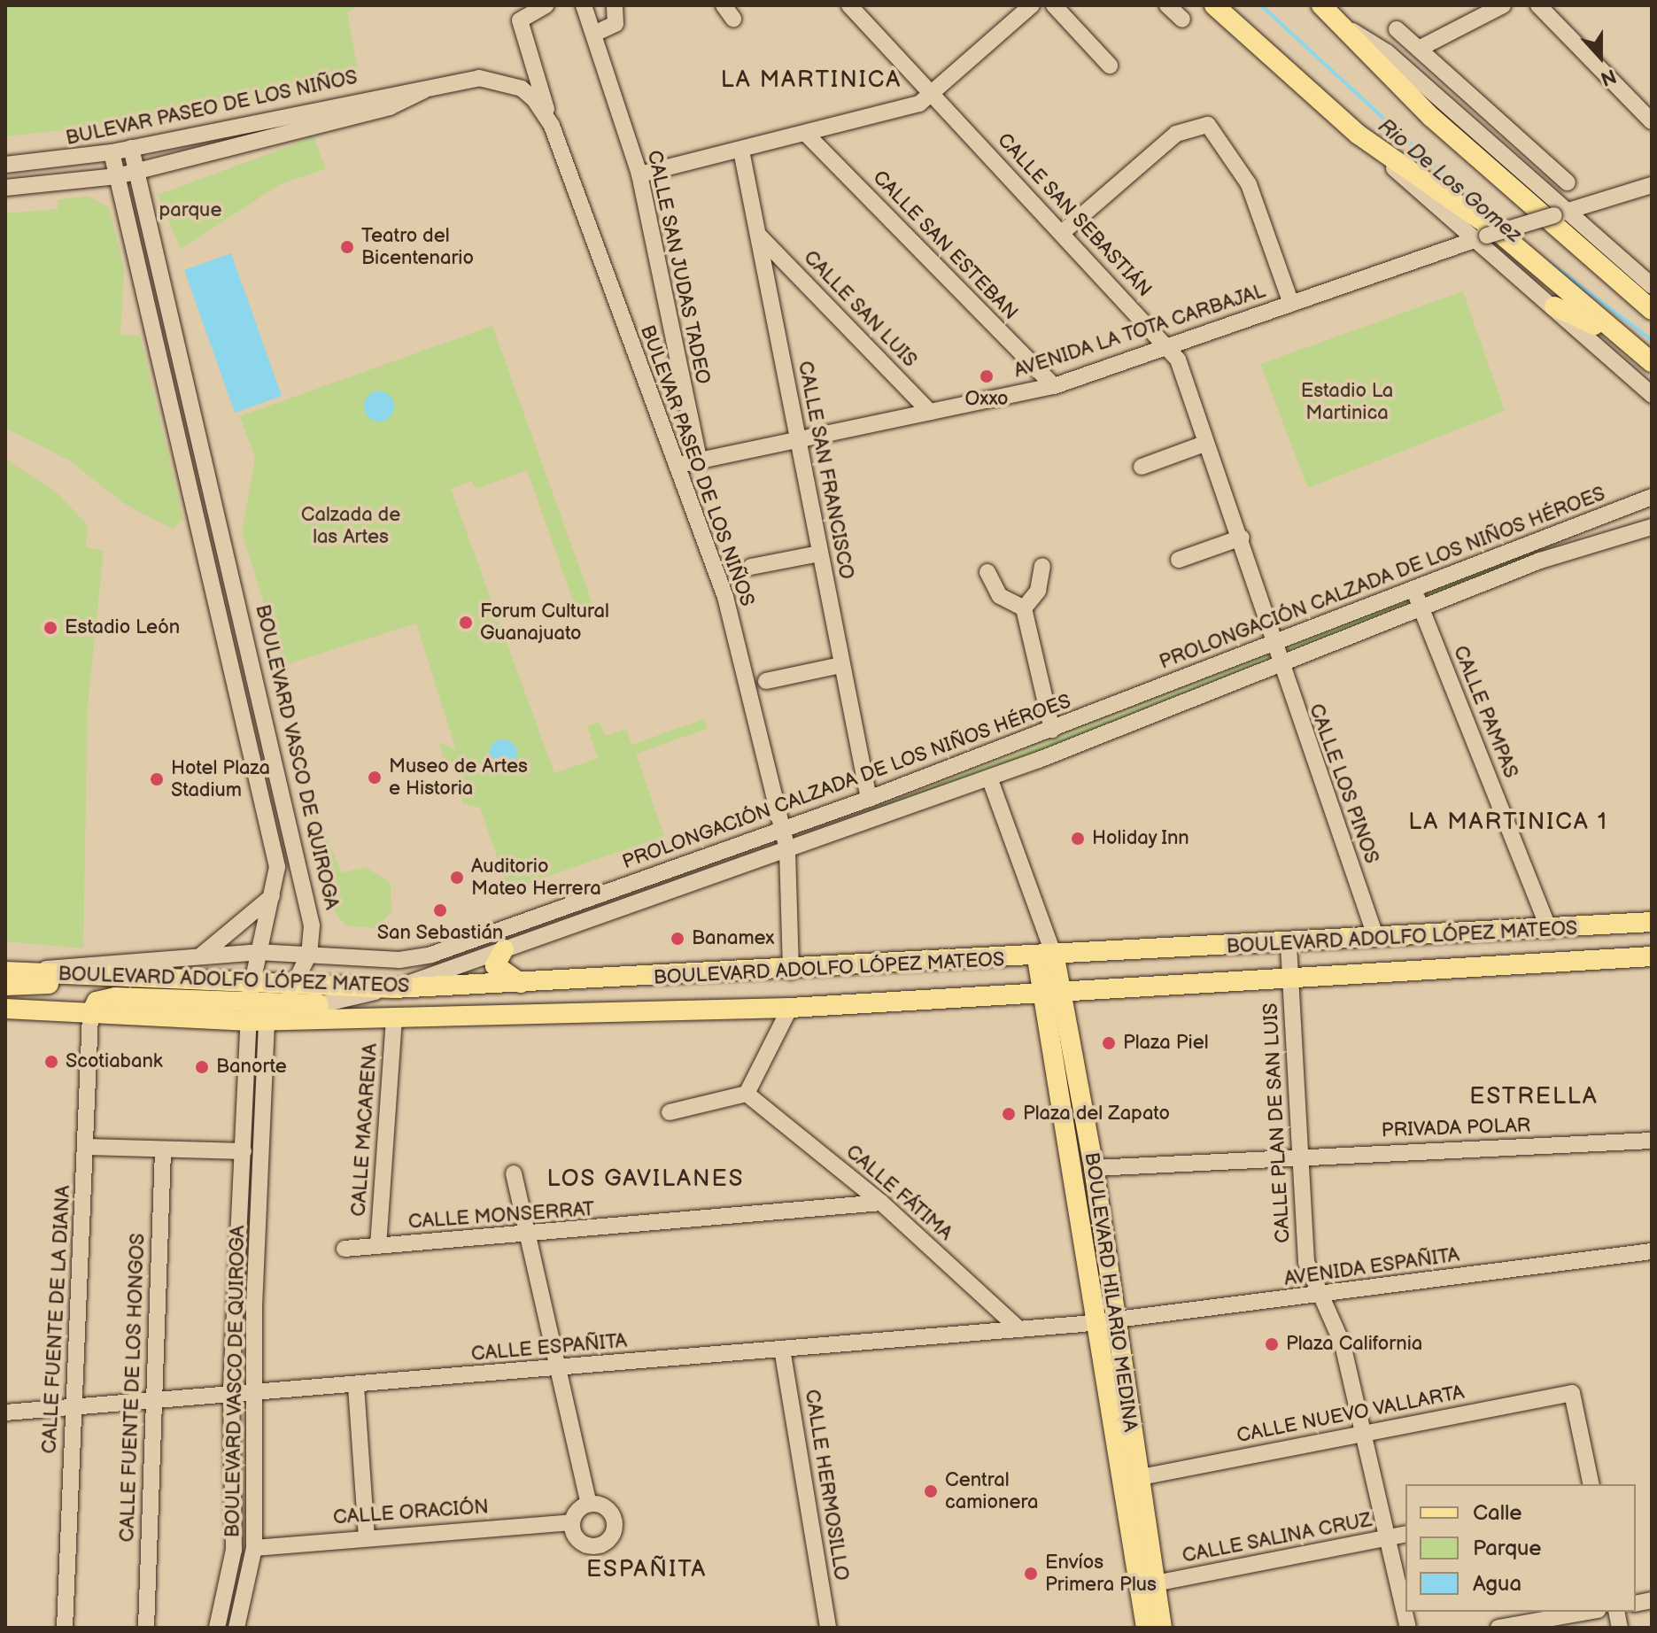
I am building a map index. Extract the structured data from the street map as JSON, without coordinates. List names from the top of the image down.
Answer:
{
  "streets": {
    "main road": ["BOULEVARD ADOLFO LÓPEZ MATEOS", "BOULEVARD HILARIO MEDINA"],
    "street": [
      "BULEVAR PASEO DE LOS NIÑOS",
      "CALLE SAN SEBASTIÁN",
      "CALLE SAN ESTEBAN",
      "CALLE SAN JUDAS TADEO",
      "CALLE SAN LUIS",
      "AVENIDA LA TOTA CARBAJAL",
      "CALLE SAN FRANCISCO",
      "PROLONGACIÓN CALZADA DE LOS NIÑOS HÉROES",
      "CALLE PAMPAS",
      "BOULEVARD VASCO DE QUIROGA",
      "CALLE LOS PINOS",
      "CALLE PLAN DE SAN LUIS",
      "PRIVADA POLAR",
      "CALLE MACARENA",
      "CALLE FÁTIMA",
      "CALLE MONSERRAT",
      "AVENIDA ESPAÑITA",
      "CALLE FUENTE DE LA DIANA",
      "CALLE ESPAÑITA",
      "CALLE FUENTE DE LOS HONGOS",
      "CALLE NUEVO VALLARTA",
      "CALLE HERMOSILLO",
      "CALLE ORACIÓN",
      "CALLE SALINA CRUZ"
    ]
  },
  "crossings": [
    ["BULEVAR PASEO DE LOS NIÑOS", "AVENIDA LA TOTA CARBAJAL"],
    ["BULEVAR PASEO DE LOS NIÑOS", "PROLONGACIÓN CALZADA DE LOS NIÑOS HÉROES"],
    ["BULEVAR PASEO DE LOS NIÑOS", "BOULEVARD VASCO DE QUIROGA"],
    ["BULEVAR PASEO DE LOS NIÑOS", "BOULEVARD ADOLFO LÓPEZ MATEOS"],
    ["CALLE SAN SEBASTIÁN", "AVENIDA LA TOTA CARBAJAL"],
    ["CALLE SAN SEBASTIÁN", "PROLONGACIÓN CALZADA DE LOS NIÑOS HÉROES"],
    ["CALLE SAN SEBASTIÁN", "CALLE LOS PINOS"],
    ["CALLE SAN ESTEBAN", "AVENIDA LA TOTA CARBAJAL"],
    ["CALLE SAN JUDAS TADEO", "AVENIDA LA TOTA CARBAJAL"],
    ["CALLE SAN LUIS", "AVENIDA LA TOTA CARBAJAL"],
    ["CALLE SAN LUIS", "CALLE SAN FRANCISCO"],
    ["AVENIDA LA TOTA CARBAJAL", "CALLE SAN FRANCISCO"],
    ["CALLE SAN FRANCISCO", "PROLONGACIÓN CALZADA DE LOS NIÑOS HÉROES"],
    ["PROLONGACIÓN CALZADA DE LOS NIÑOS HÉROES", "CALLE PAMPAS"],
    ["PROLONGACIÓN CALZADA DE LOS NIÑOS HÉROES", "BOULEVARD VASCO DE QUIROGA"],
    ["PROLONGACIÓN CALZADA DE LOS NIÑOS HÉROES", "CALLE LOS PINOS"],
    ["PROLONGACIÓN CALZADA DE LOS NIÑOS HÉROES", "BOULEVARD ADOLFO LÓPEZ MATEOS"],
    ["CALLE PAMPAS", "BOULEVARD ADOLFO LÓPEZ MATEOS"],
    ["BOULEVARD VASCO DE QUIROGA", "BOULEVARD ADOLFO LÓPEZ MATEOS"],
    ["BOULEVARD VASCO DE QUIROGA", "CALLE ESPAÑITA"],
    ["BOULEVARD VASCO DE QUIROGA", "CALLE ORACIÓN"],
    ["CALLE LOS PINOS", "BOULEVARD ADOLFO LÓPEZ MATEOS"],
    ["BOULEVARD ADOLFO LÓPEZ MATEOS", "CALLE PLAN DE SAN LUIS"],
    ["BOULEVARD ADOLFO LÓPEZ MATEOS", "CALLE MACARENA"],
    ["BOULEVARD ADOLFO LÓPEZ MATEOS", "BOULEVARD HILARIO MEDINA"],
    ["BOULEVARD ADOLFO LÓPEZ MATEOS", "CALLE FUENTE DE LA DIANA"],
    ["CALLE PLAN DE SAN LUIS", "PRIVADA POLAR"],
    ["CALLE PLAN DE SAN LUIS", "AVENIDA ESPAÑITA"],
    ["CALLE PLAN DE SAN LUIS", "CALLE NUEVO VALLARTA"],
    ["CALLE PLAN DE SAN LUIS", "CALLE SALINA CRUZ"],
    ["PRIVADA POLAR", "BOULEVARD HILARIO MEDINA"],
    ["CALLE MACARENA", "CALLE MONSERRAT"],
    ["CALLE FÁTIMA", "CALLE MONSERRAT"],
    ["CALLE FÁTIMA", "CALLE ESPAÑITA"],
    ["AVENIDA ESPAÑITA", "BOULEVARD HILARIO MEDINA"],
    ["AVENIDA ESPAÑITA", "CALLE ESPAÑITA"],
    ["BOULEVARD HILARIO MEDINA", "CALLE ESPAÑITA"],
    ["BOULEVARD HILARIO MEDINA", "CALLE NUEVO VALLARTA"],
    ["BOULEVARD HILARIO MEDINA", "CALLE SALINA CRUZ"],
    ["CALLE FUENTE DE LA DIANA", "CALLE ESPAÑITA"],
    ["CALLE ESPAÑITA", "CALLE FUENTE DE LOS HONGOS"],
    ["CALLE ESPAÑITA", "CALLE HERMOSILLO"]
  ],
  "districts": [
    "LA MARTINICA",
    "LA MARTINICA 1",
    "ESTRELLA",
    "LOS GAVILANES",
    "ESPAÑITA"
  ],
  "water": ["Rio De Los Gomez"],
  "parks": ["parque", "Estadio La Martinica", "Calzada de las Artes"],
  "places": [
    "Teatro del Bicentenario",
    "Oxxo",
    "Forum Cultural Guanajuato",
    "Estadio León",
    "Museo de Artes e Historia",
    "Hotel Plaza Stadium",
    "Holiday Inn",
    "Auditorio Mateo Herrera",
    "San Sebastián",
    "Banamex",
    "Plaza Piel",
    "Scotiabank",
    "Banorte",
    "Plaza del Zapato",
    "Plaza California",
    "Central camionera",
    "Envíos Primera Plus"
  ],
  "legend": ["Calle", "Parque", "Agua"],
  "north": "bottom"
}
